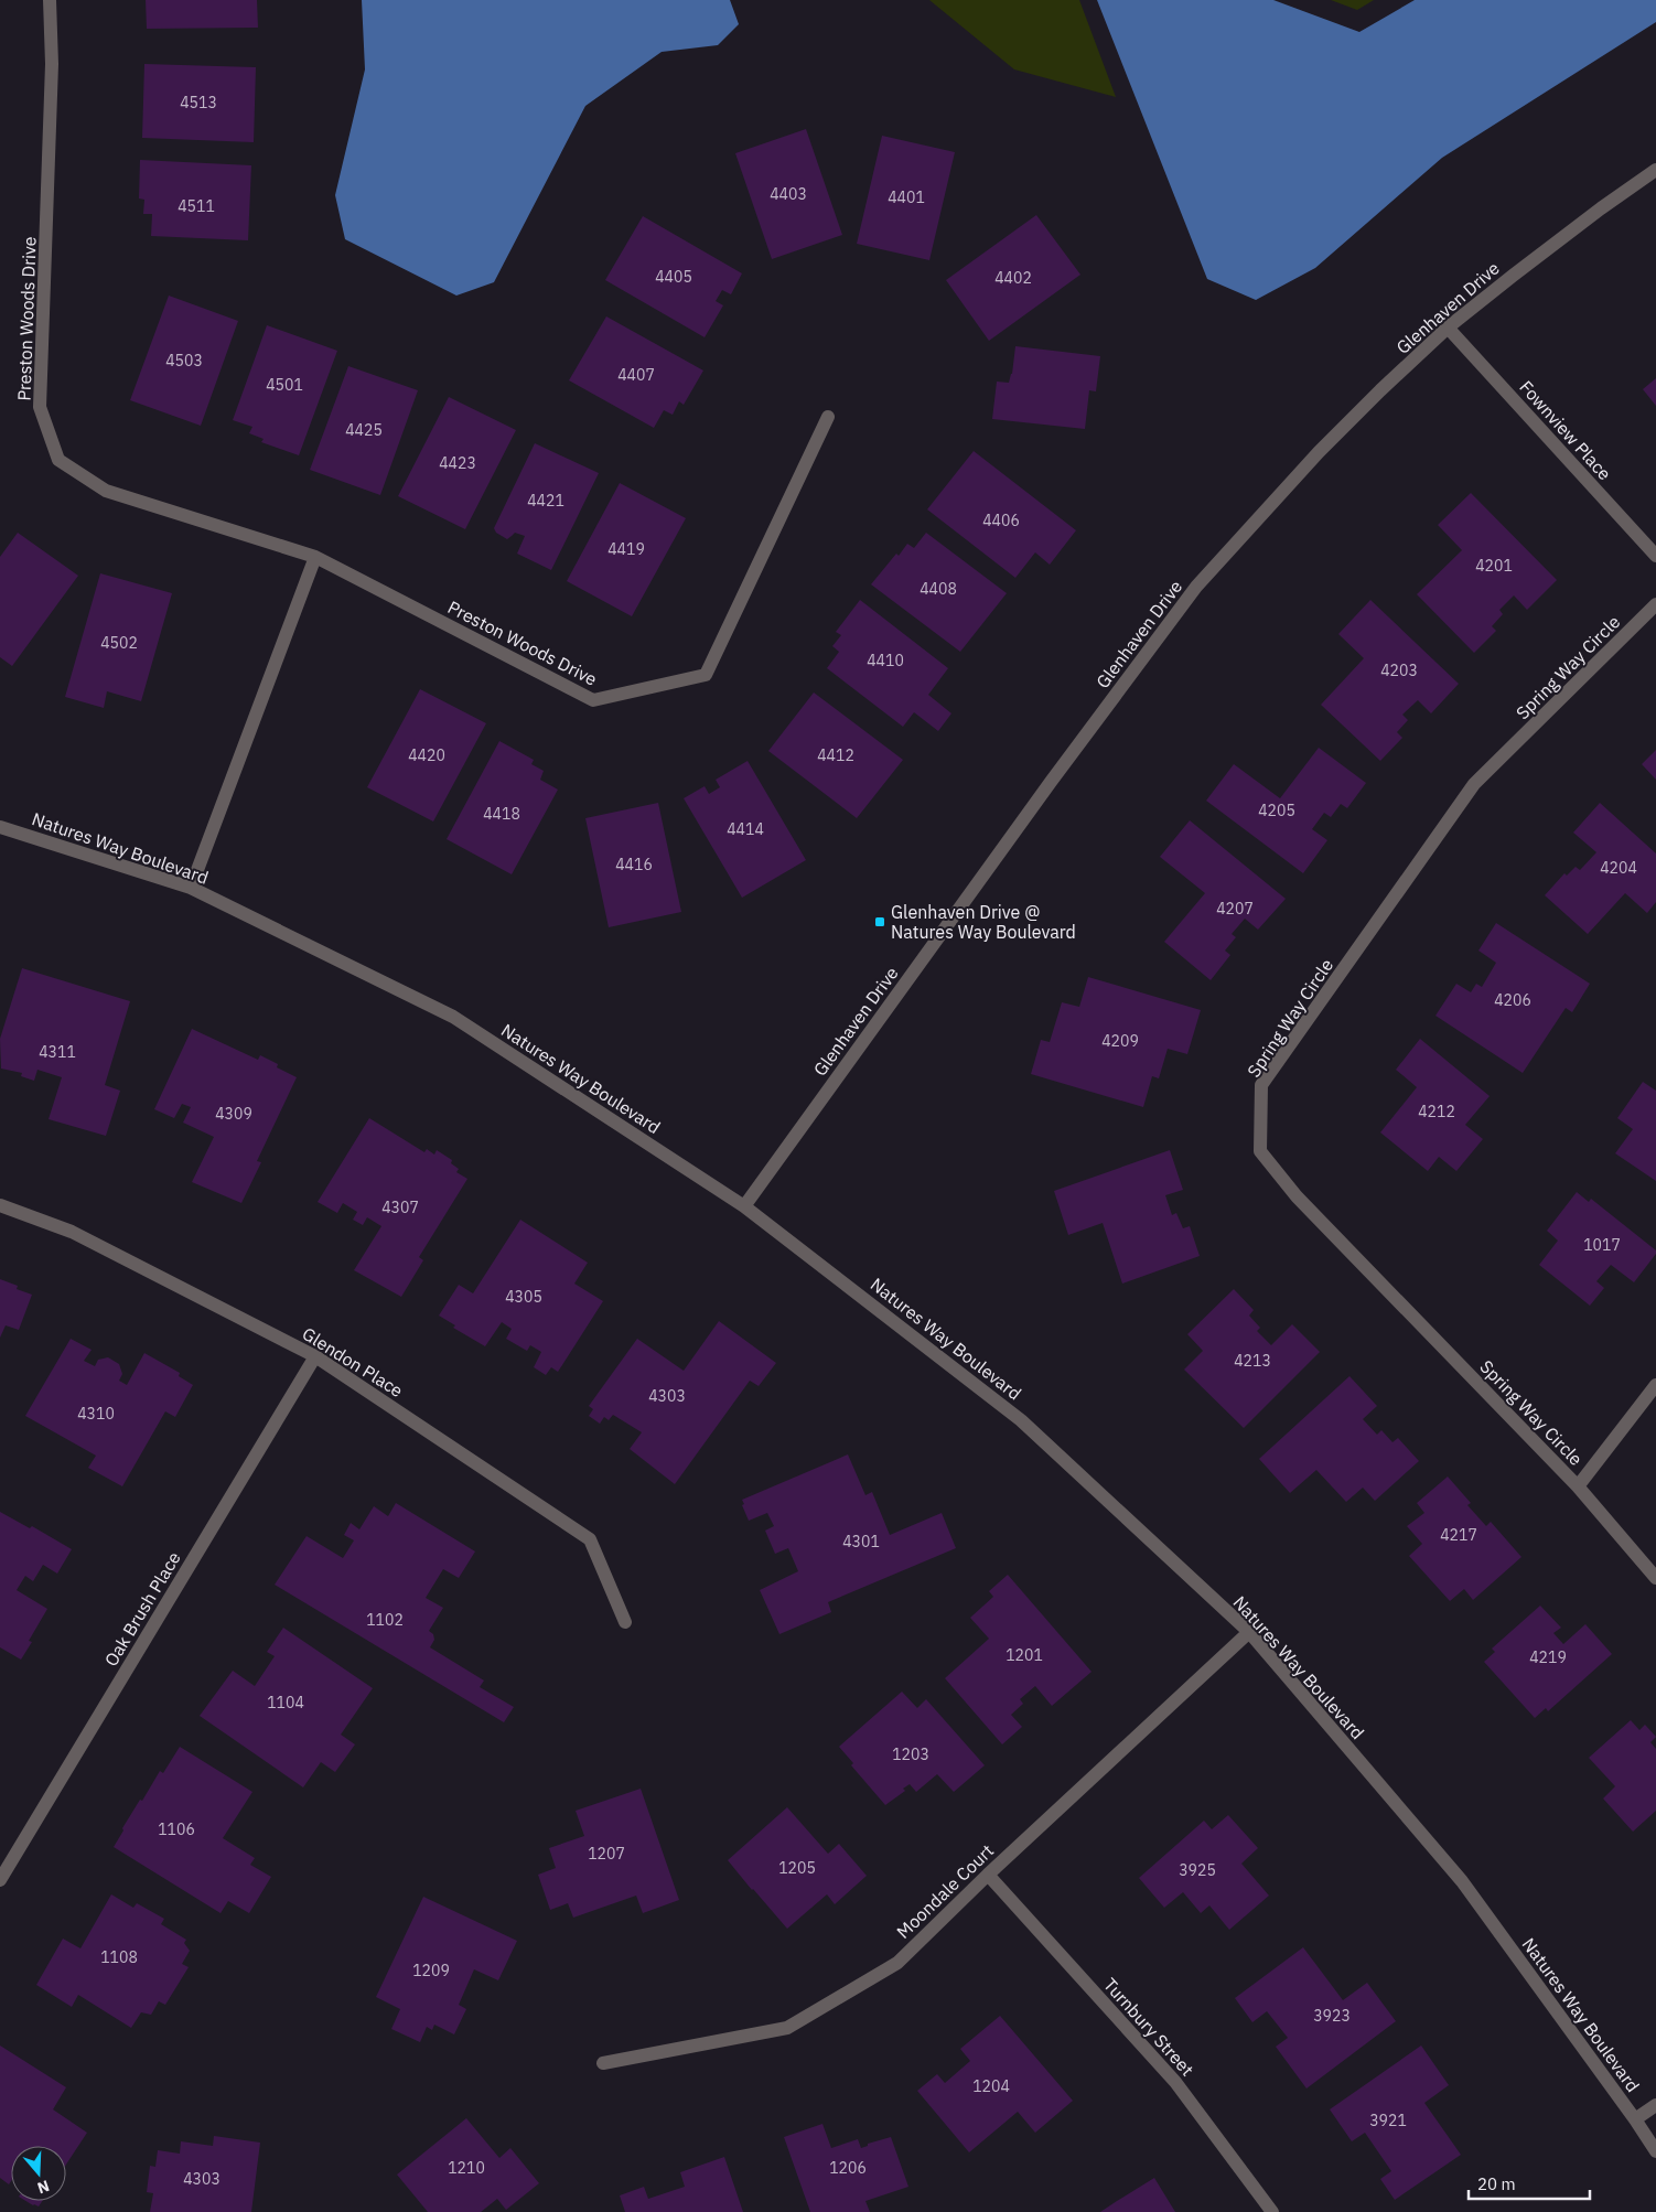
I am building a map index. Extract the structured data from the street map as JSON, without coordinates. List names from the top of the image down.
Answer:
{
  "streets": {
    "street": [
      "Glenhaven Drive",
      "Preston Woods Drive",
      "Fownview Place",
      "Spring Way Circle",
      "Natures Way Boulevard",
      "Glendon Place",
      "Oak Brush Place",
      "Moondale Court",
      "Turnbury Street"
    ]
  },
  "crossings": [
    ["Glenhaven Drive", "Fownview Place"],
    ["Glenhaven Drive", "Natures Way Boulevard"],
    ["Natures Way Boulevard", "Moondale Court"],
    ["Glendon Place", "Oak Brush Place"],
    ["Moondale Court", "Turnbury Street"]
  ],
  "places": {
    "transit": ["Glenhaven Drive @ Natures Way Boulevard"]
  },
  "house_numbers": [
    "4513",
    "4403",
    "4401",
    "4511",
    "4405",
    "4402",
    "4503",
    "4407",
    "4501",
    "4425",
    "4423",
    "4421",
    "4406",
    "4419",
    "4201",
    "4408",
    "4502",
    "4410",
    "4203",
    "4420",
    "4412",
    "4205",
    "4418",
    "4414",
    "4416",
    "4204",
    "4207",
    "4206",
    "4209",
    "4311",
    "4212",
    "4309",
    "4307",
    "1017",
    "4305",
    "4213",
    "4303",
    "4310",
    "4217",
    "4301",
    "1102",
    "1201",
    "4219",
    "1104",
    "1203",
    "1106",
    "1207",
    "1205",
    "3925",
    "1108",
    "1209",
    "3923",
    "1204",
    "3921",
    "1210",
    "1206",
    "4303"
  ],
  "scale_bar": "20 m",
  "north": "bottom"
}
